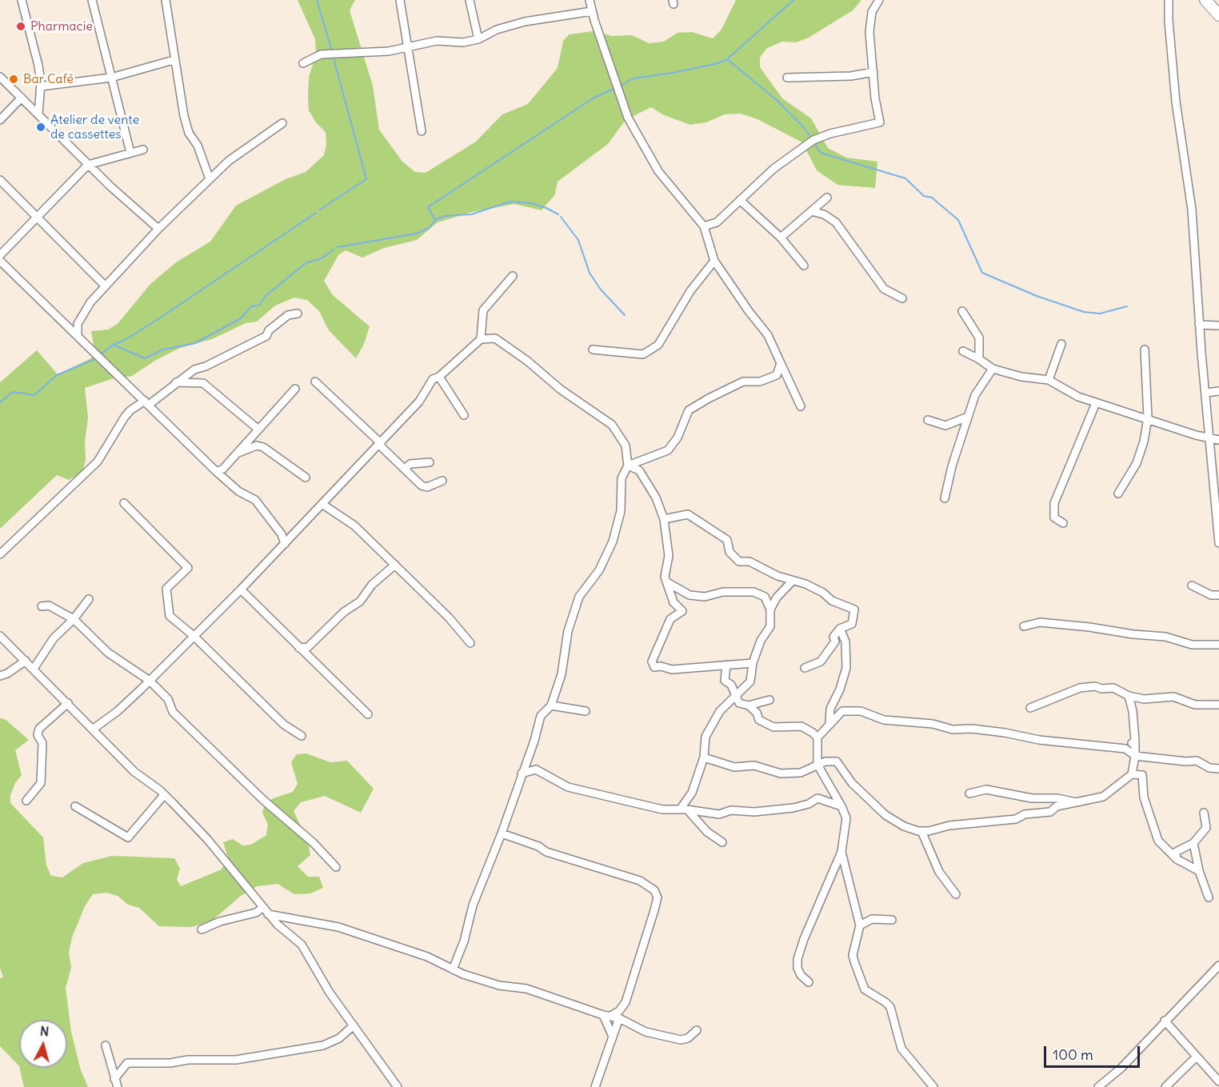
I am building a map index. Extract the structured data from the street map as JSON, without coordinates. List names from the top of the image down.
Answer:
{
  "places": ["Pharmacie", "Bar Café", "Atelier de vente de cassettes"],
  "scale_bar": "100 m",
  "north": "top"
}
